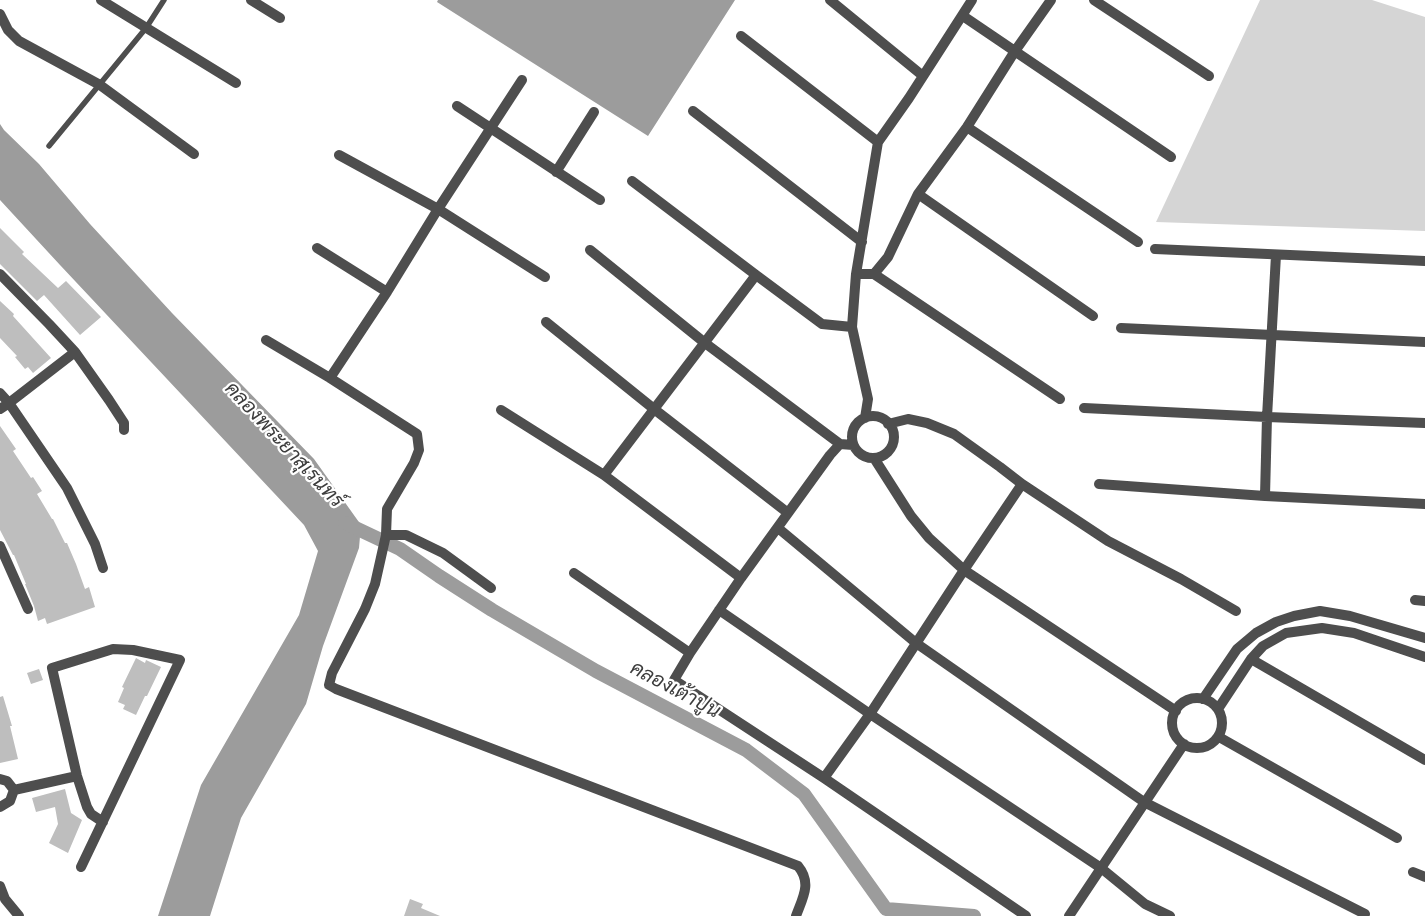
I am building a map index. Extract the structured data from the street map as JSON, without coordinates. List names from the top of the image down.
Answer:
{
  "water": ["คลองพระยาสุเรนทร์", "คลองเต้าปูน"]
}
